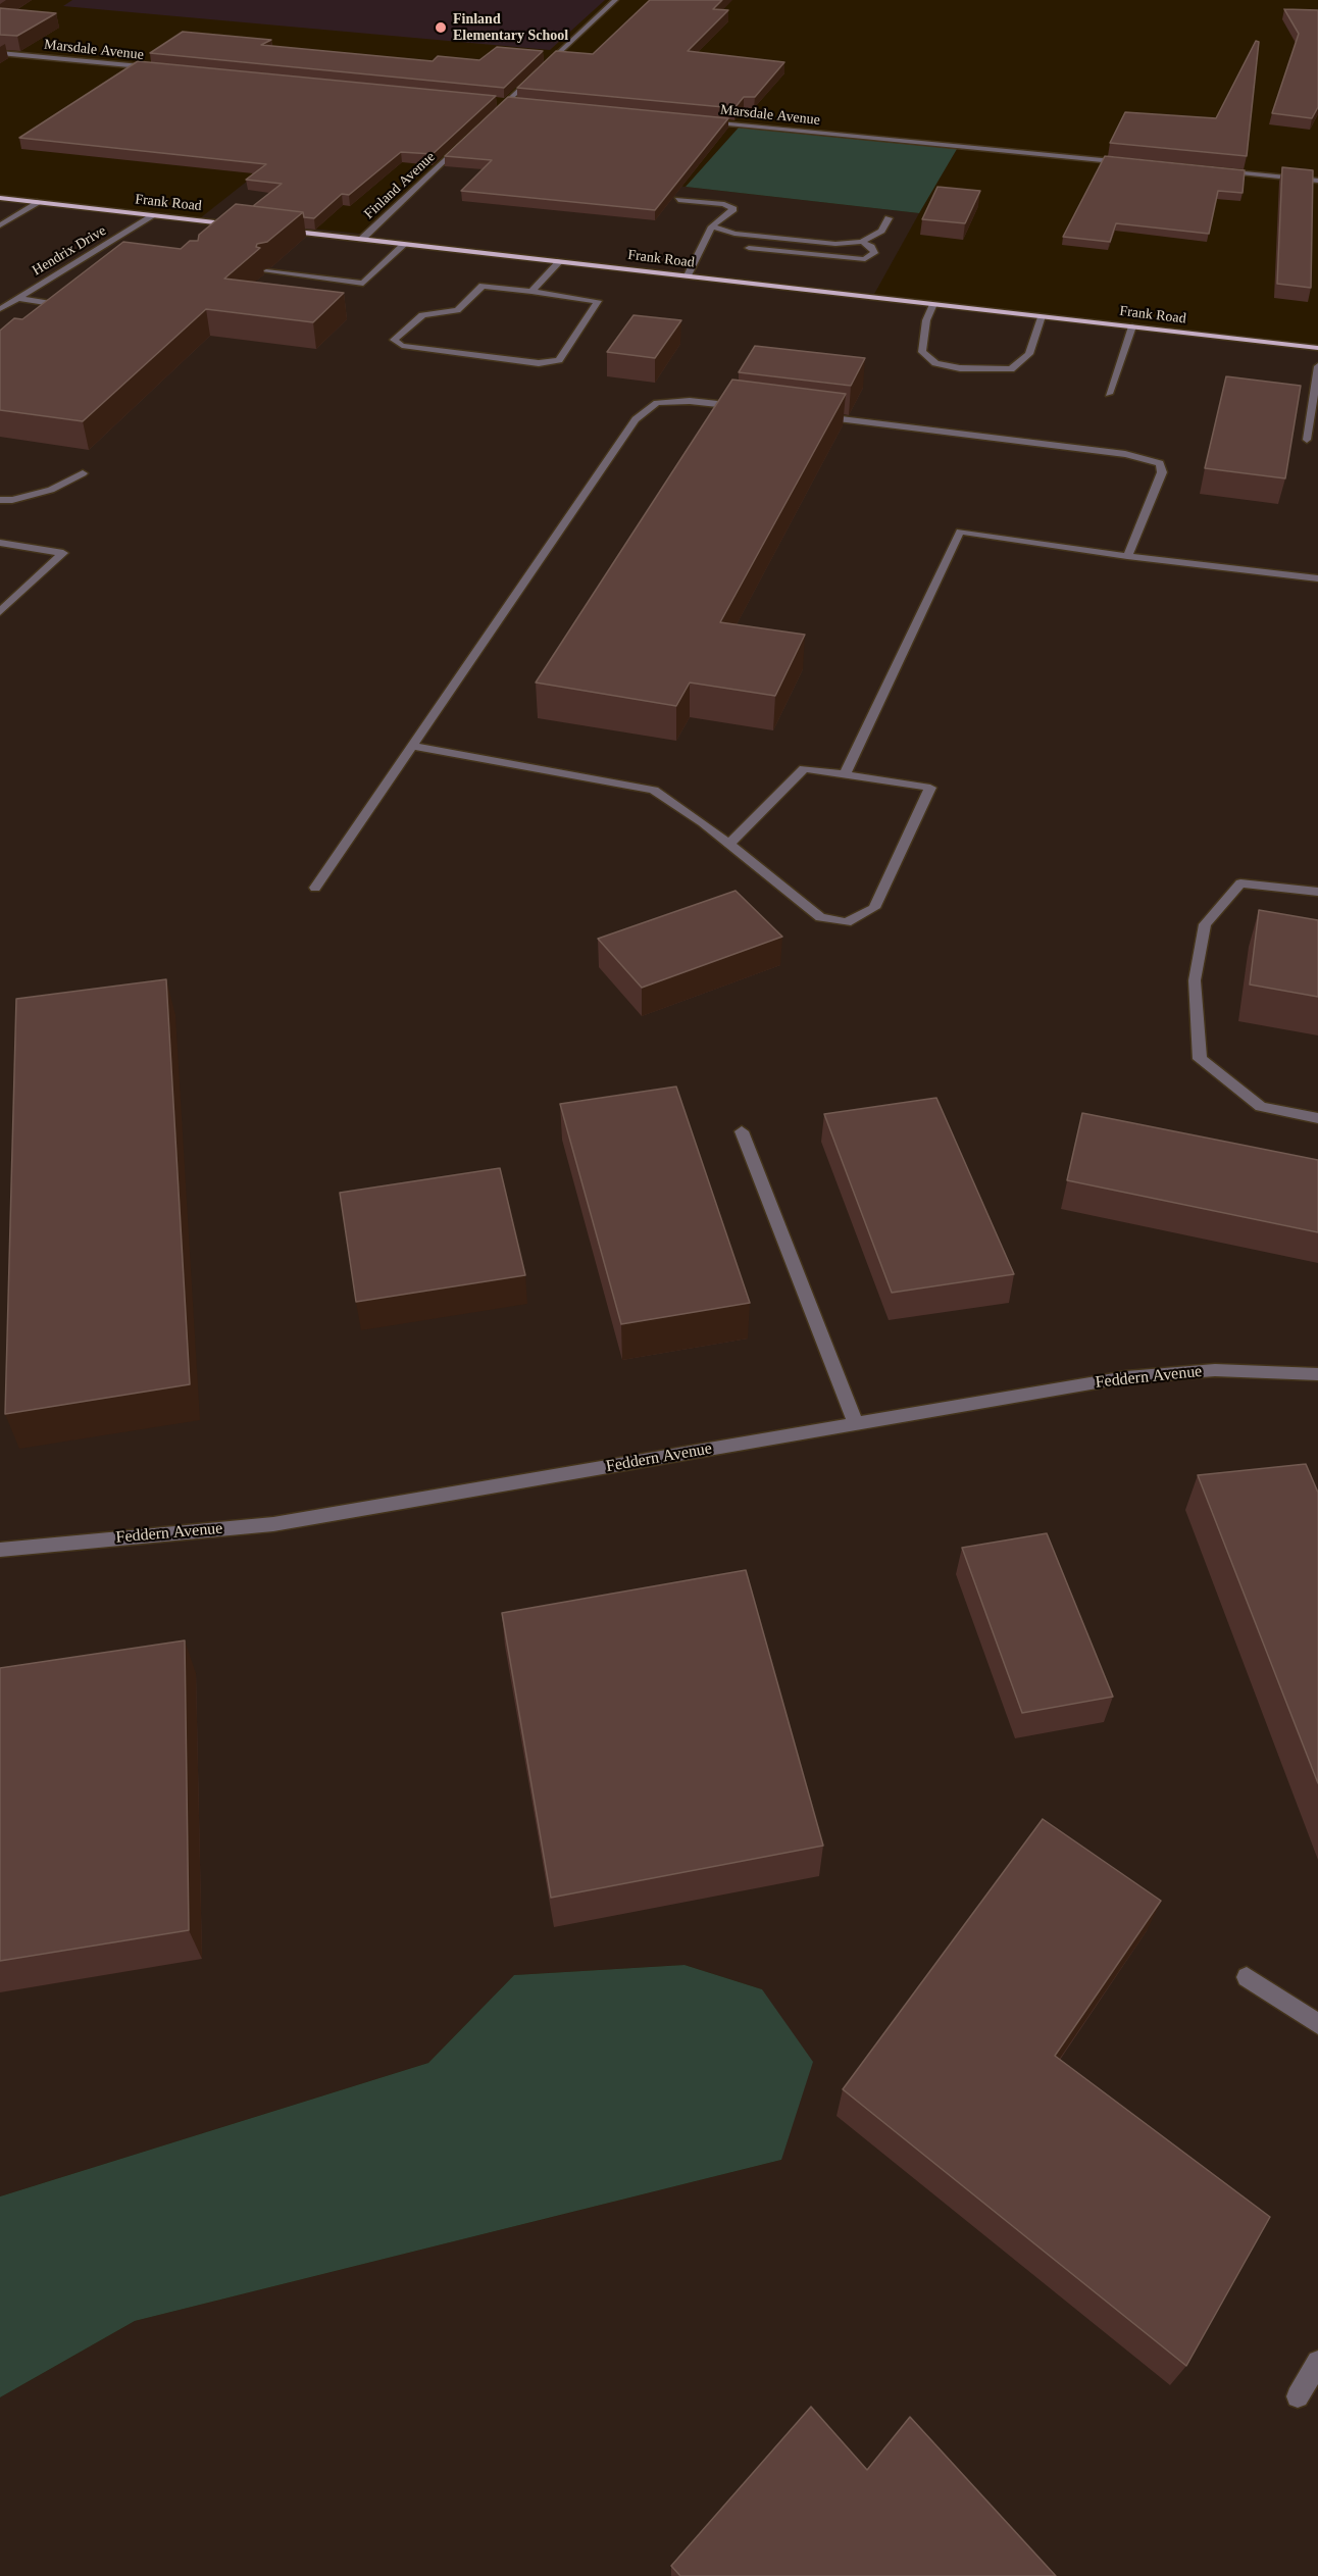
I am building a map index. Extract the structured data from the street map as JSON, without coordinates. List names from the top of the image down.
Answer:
{
  "streets": {
    "main road": ["Frank Road"],
    "street": [
      "Marsdale Avenue",
      "Finland Avenue",
      "Hendrix Drive",
      "Feddern Avenue"
    ]
  },
  "crossings": [
    ["Finland Avenue", "Frank Road"],
    ["Frank Road", "Hendrix Drive"]
  ],
  "places": ["Finland Elementary School"]
}
